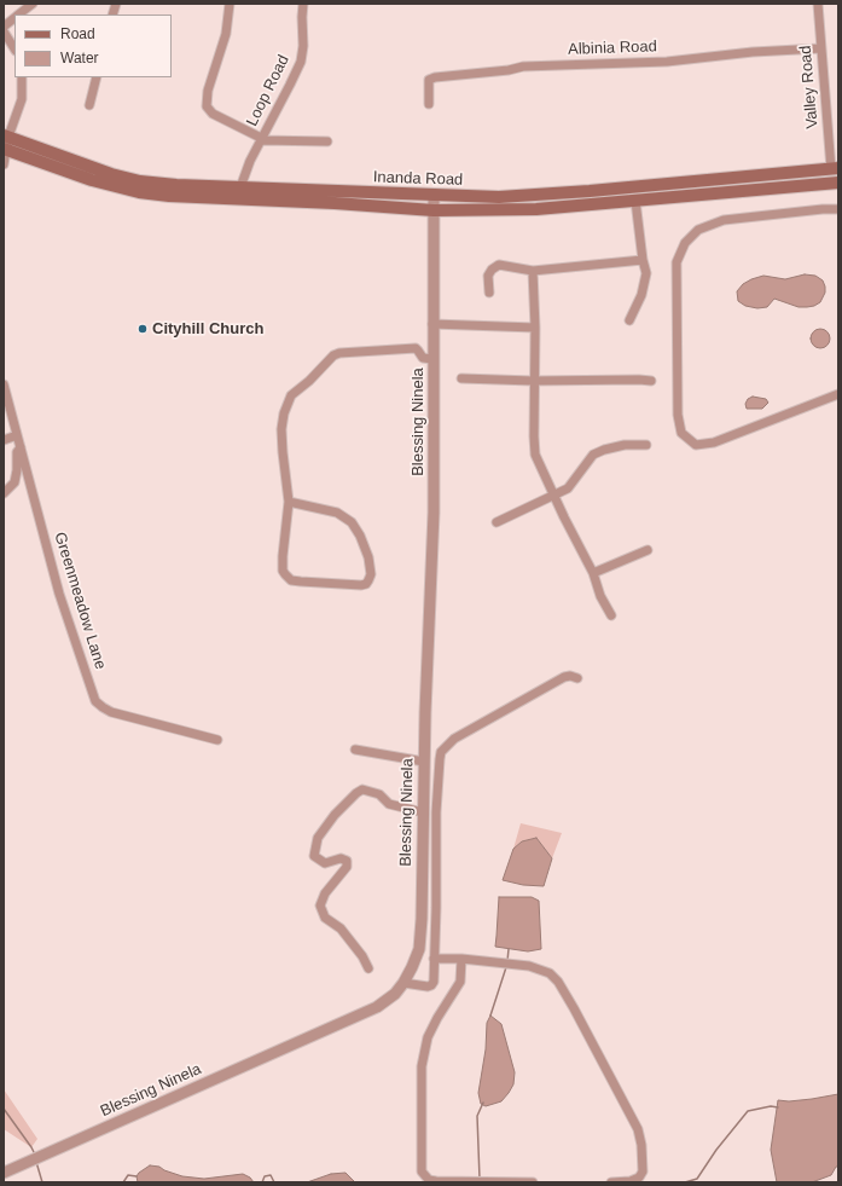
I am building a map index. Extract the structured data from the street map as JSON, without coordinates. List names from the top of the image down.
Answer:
{
  "streets": {
    "main road": ["Inanda Road"],
    "street": [
      "Albinia Road",
      "Valley Road",
      "Loop Road",
      "Blessing Ninela",
      "Greenmeadow Lane"
    ]
  },
  "crossings": [
    ["Albinia Road", "Valley Road"],
    ["Valley Road", "Inanda Road"],
    ["Loop Road", "Inanda Road"],
    ["Inanda Road", "Blessing Ninela"]
  ],
  "places": ["Cityhill Church"],
  "legend": ["Road", "Water"]
}
